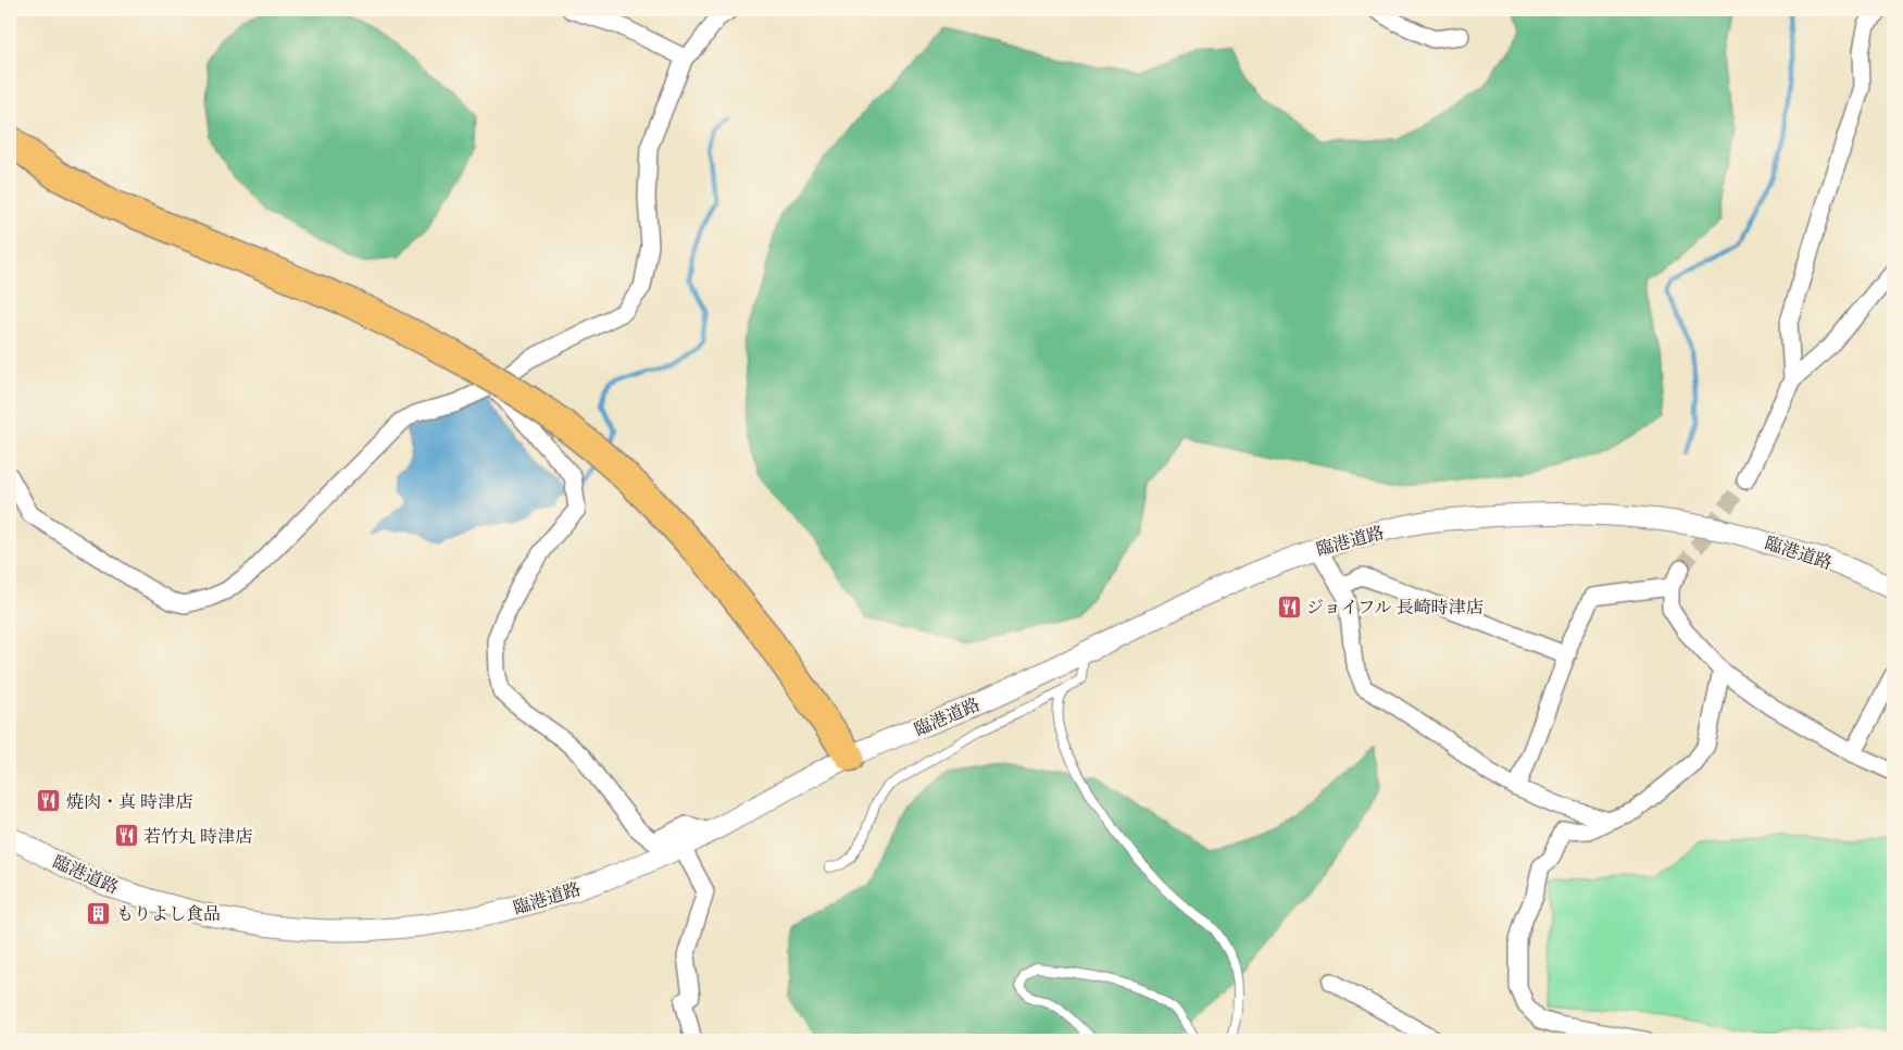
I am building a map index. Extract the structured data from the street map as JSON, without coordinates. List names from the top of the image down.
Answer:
{
  "streets": {
    "street": ["臨港道路"]
  },
  "places": {
    "restaurant": ["ジョイフル 長崎時津店", "焼肉・真 時津店", "若竹丸 時津店"],
    "building": ["もりよし食品"]
  }
}
